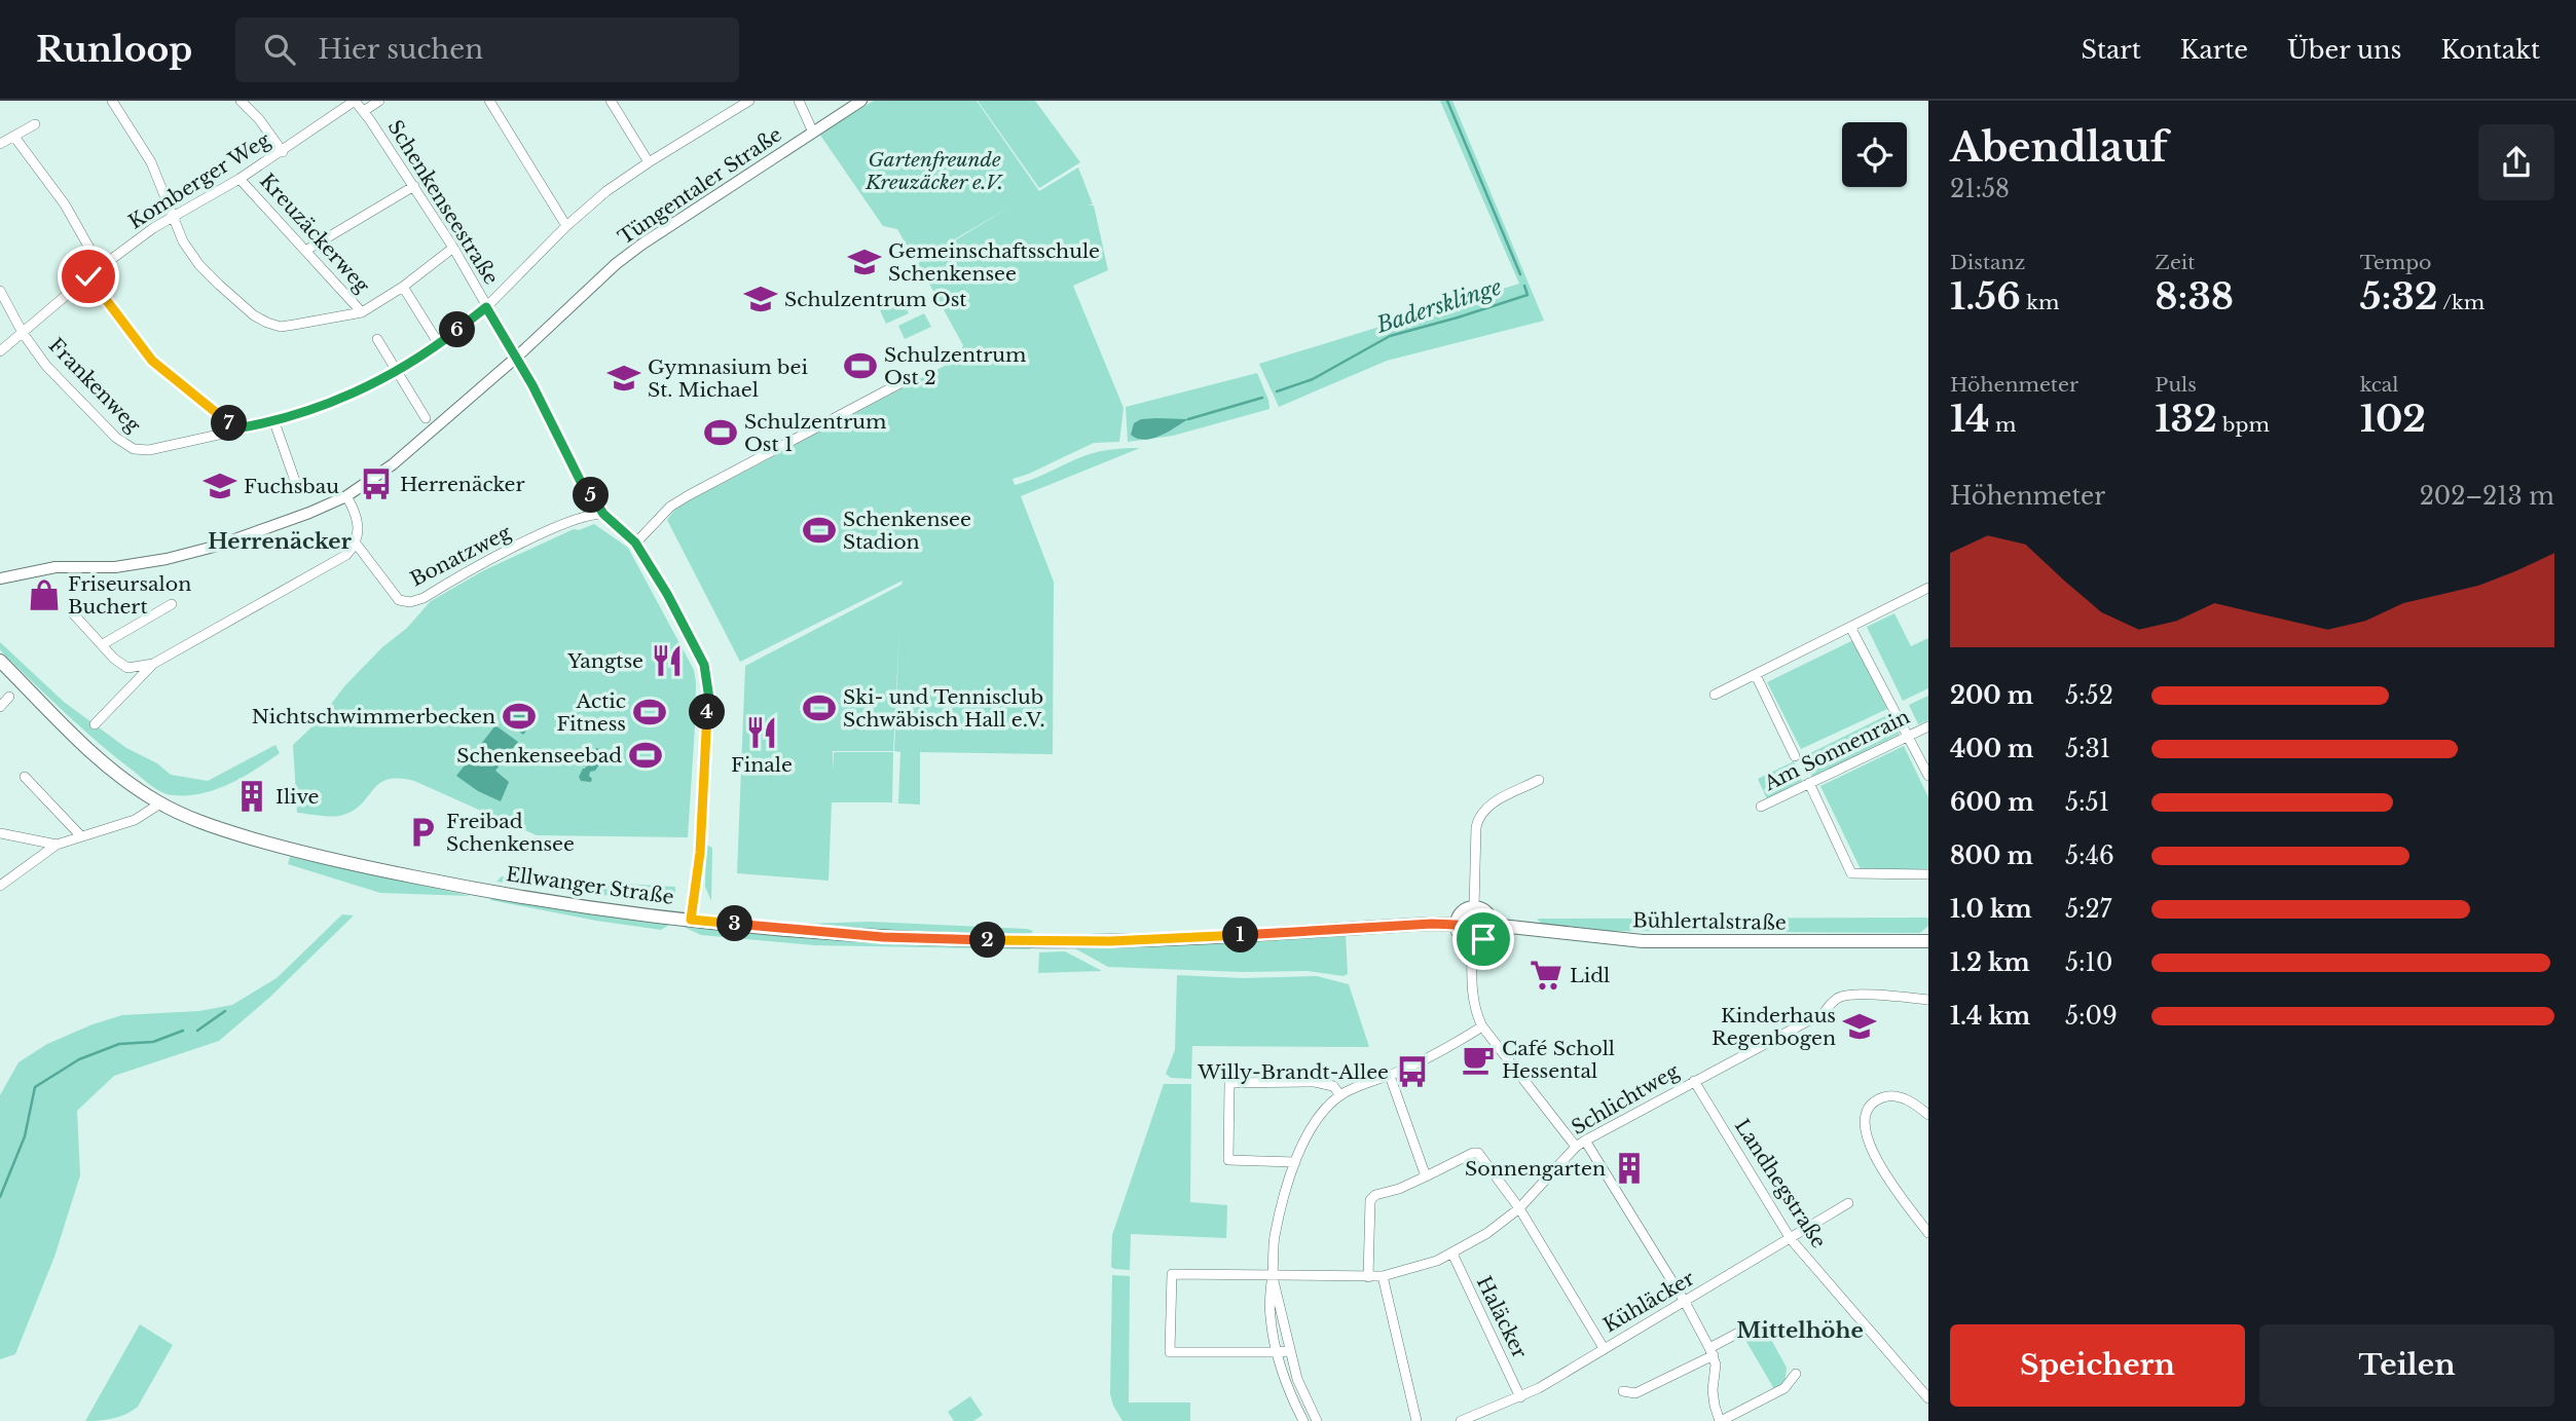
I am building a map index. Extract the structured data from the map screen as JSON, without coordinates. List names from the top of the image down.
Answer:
{
  "streets": {
    "main road": ["Ellwanger Straße", "Bühlertalstraße"],
    "street": [
      "Komberger Weg",
      "Tüngentaler Straße",
      "Schenkenseestraße",
      "Kreuzäckerweg",
      "Frankenweg",
      "Bonatzweg",
      "Am Sonnenrain",
      "Schlichtweg",
      "Landhegstraße",
      "Kühläcker",
      "Haläcker"
    ]
  },
  "crossings": [
    ["Komberger Weg", "Schenkenseestraße"],
    ["Komberger Weg", "Kreuzäckerweg"],
    ["Komberger Weg", "Frankenweg"],
    ["Tüngentaler Straße", "Schenkenseestraße"],
    ["Schenkenseestraße", "Bonatzweg"],
    ["Schenkenseestraße", "Ellwanger Straße"],
    ["Ellwanger Straße", "Bühlertalstraße"],
    ["Schlichtweg", "Landhegstraße"],
    ["Schlichtweg", "Haläcker"],
    ["Landhegstraße", "Kühläcker"],
    ["Kühläcker", "Haläcker"]
  ],
  "districts": ["Herrenäcker", "Mittelhöhe"],
  "water": ["Badersklinge"],
  "parks": ["Gartenfreunde Kreuzäcker e.V."],
  "places": {
    "school or university": [
      "Gemeinschaftsschule Schenkensee",
      "Schulzentrum Ost",
      "Gymnasium bei St. Michael",
      "Fuchsbau",
      "Kinderhaus Regenbogen"
    ],
    "sports": [
      "Schulzentrum Ost 2",
      "Schulzentrum Ost 1",
      "Schenkensee Stadion",
      "Ski- und Tennisclub Schwäbisch Hall e.V.",
      "Actic Fitness",
      "Nichtschwimmerbecken",
      "Schenkenseebad"
    ],
    "bus stop": ["Herrenäcker", "Willy-Brandt-Allee"],
    "shop": ["Friseursalon Buchert"],
    "restaurant": ["Yangtse", "Finale"],
    "building": ["Ilive", "Sonnengarten"],
    "parking": ["Freibad Schenkensee"],
    "supermarket": ["Lidl"],
    "cafe": ["Café Scholl Hessental"]
  },
  "page": {
    "header": "Runloop",
    "search": "Hier suchen",
    "nav": [
      "Start",
      "Karte",
      "Über uns",
      "Kontakt"
    ],
    "heading": ["Abendlauf", "21:58"],
    "stats": [
      ["Distanz", "1.56 km"],
      ["Zeit", "8:38"],
      ["Tempo", "5:32 /km"],
      ["Höhenmeter", "14 m"],
      ["Puls", "132 bpm"],
      ["kcal", "102"]
    ],
    "pins": [
      "6",
      "7",
      "5",
      "4",
      "3",
      "1",
      "2"
    ],
    "chart": ["Höhenmeter", "202–213 m"],
    "list": [
      {
        "name": "200 m",
        "note": "5:52"
      },
      {
        "name": "400 m",
        "note": "5:31"
      },
      {
        "name": "600 m",
        "note": "5:51"
      },
      {
        "name": "800 m",
        "note": "5:46"
      },
      {
        "name": "1.0 km",
        "note": "5:27"
      },
      {
        "name": "1.2 km",
        "note": "5:10"
      },
      {
        "name": "1.4 km",
        "note": "5:09"
      }
    ],
    "buttons": ["Speichern", "Teilen"]
  }
}
